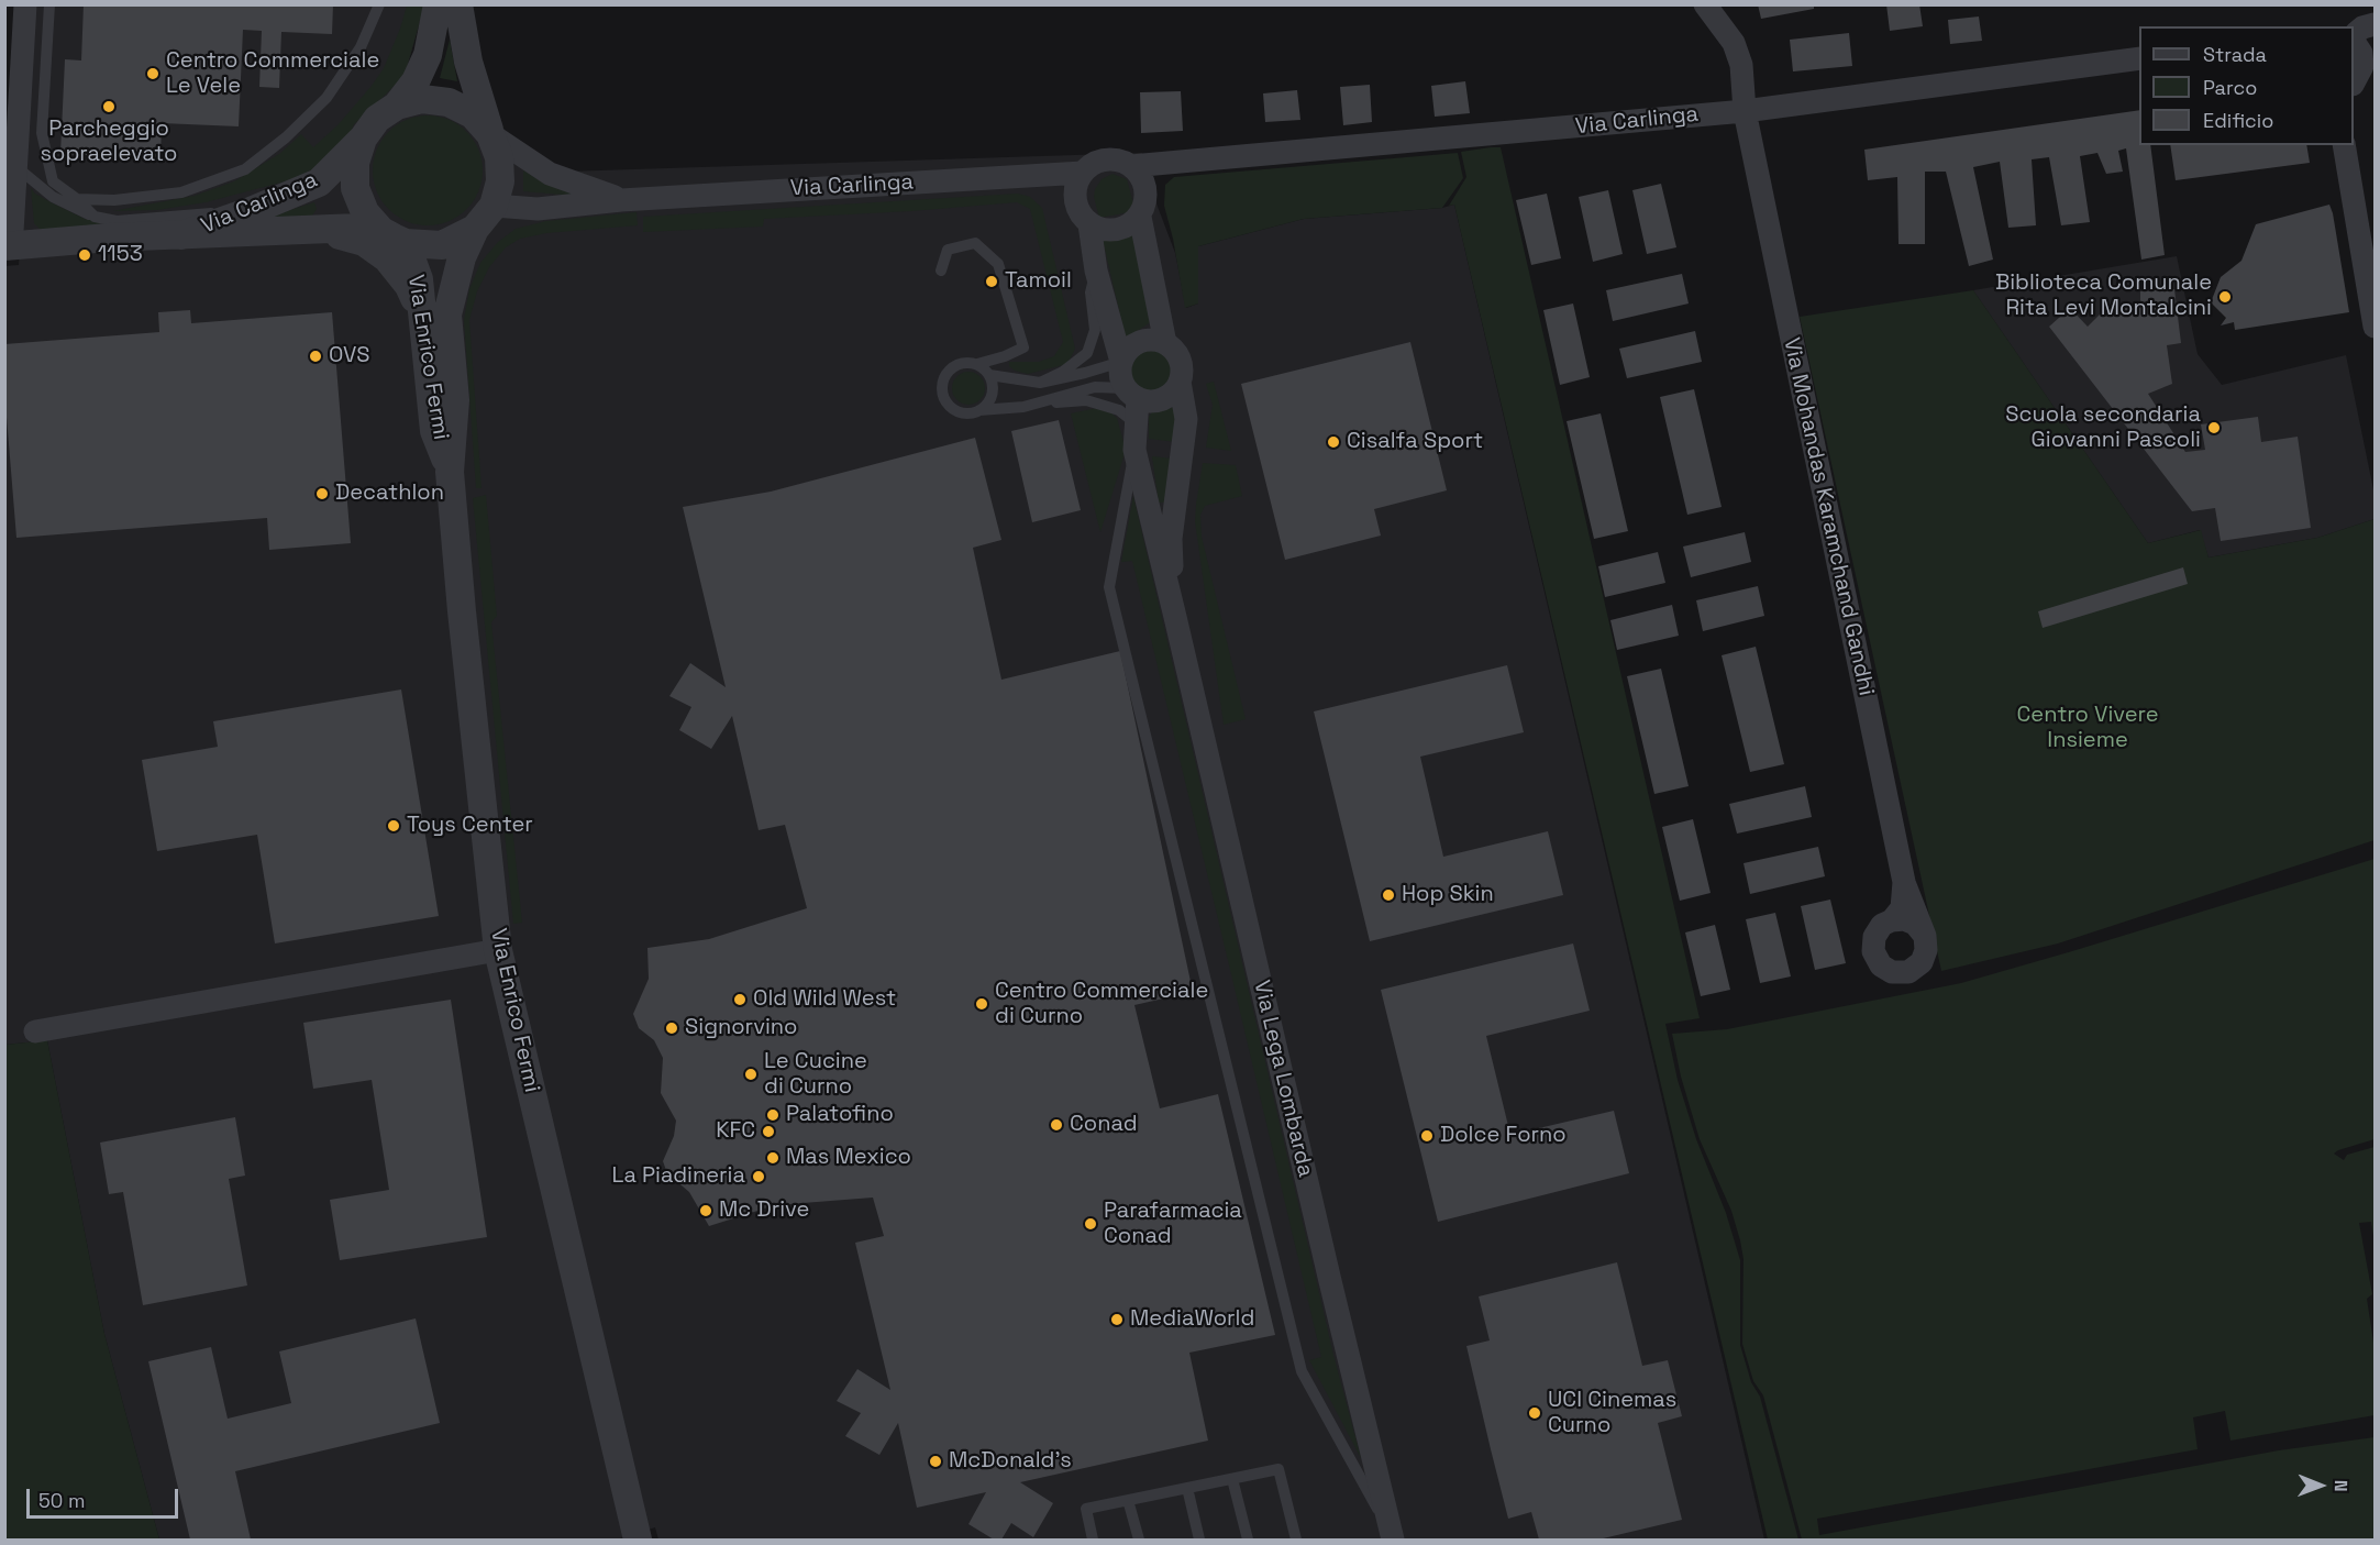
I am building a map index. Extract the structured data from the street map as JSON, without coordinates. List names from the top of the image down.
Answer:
{
  "streets": {
    "street": [
      "Via Carlinga",
      "Via Enrico Fermi",
      "Via Mohandas Karamchand Gandhi",
      "Via Lega Lombarda"
    ]
  },
  "crossings": [
    ["Via Carlinga", "Via Enrico Fermi"],
    ["Via Carlinga", "Via Mohandas Karamchand Gandhi"],
    ["Via Carlinga", "Via Lega Lombarda"]
  ],
  "parks": ["Centro Vivere Insieme"],
  "places": [
    "Centro Commerciale Le Vele",
    "Parcheggio sopraelevato",
    "1153",
    "Tamoil",
    "Biblioteca Comunale Rita Levi Montalcini",
    "OVS",
    "Scuola secondaria Giovanni Pascoli",
    "Cisalfa Sport",
    "Decathlon",
    "Toys Center",
    "Hop Skin",
    "Old Wild West",
    "Centro Commerciale di Curno",
    "Signorvino",
    "Le Cucine di Curno",
    "Palatofino",
    "Conad",
    "KFC",
    "Dolce Forno",
    "Mas Mexico",
    "La Piadineria",
    "Mc Drive",
    "Parafarmacia Conad",
    "MediaWorld",
    "UCI Cinemas Curno",
    "McDonald's"
  ],
  "legend": ["Strada", "Parco", "Edificio"],
  "scale_bar": "50 m",
  "north": "right"
}
